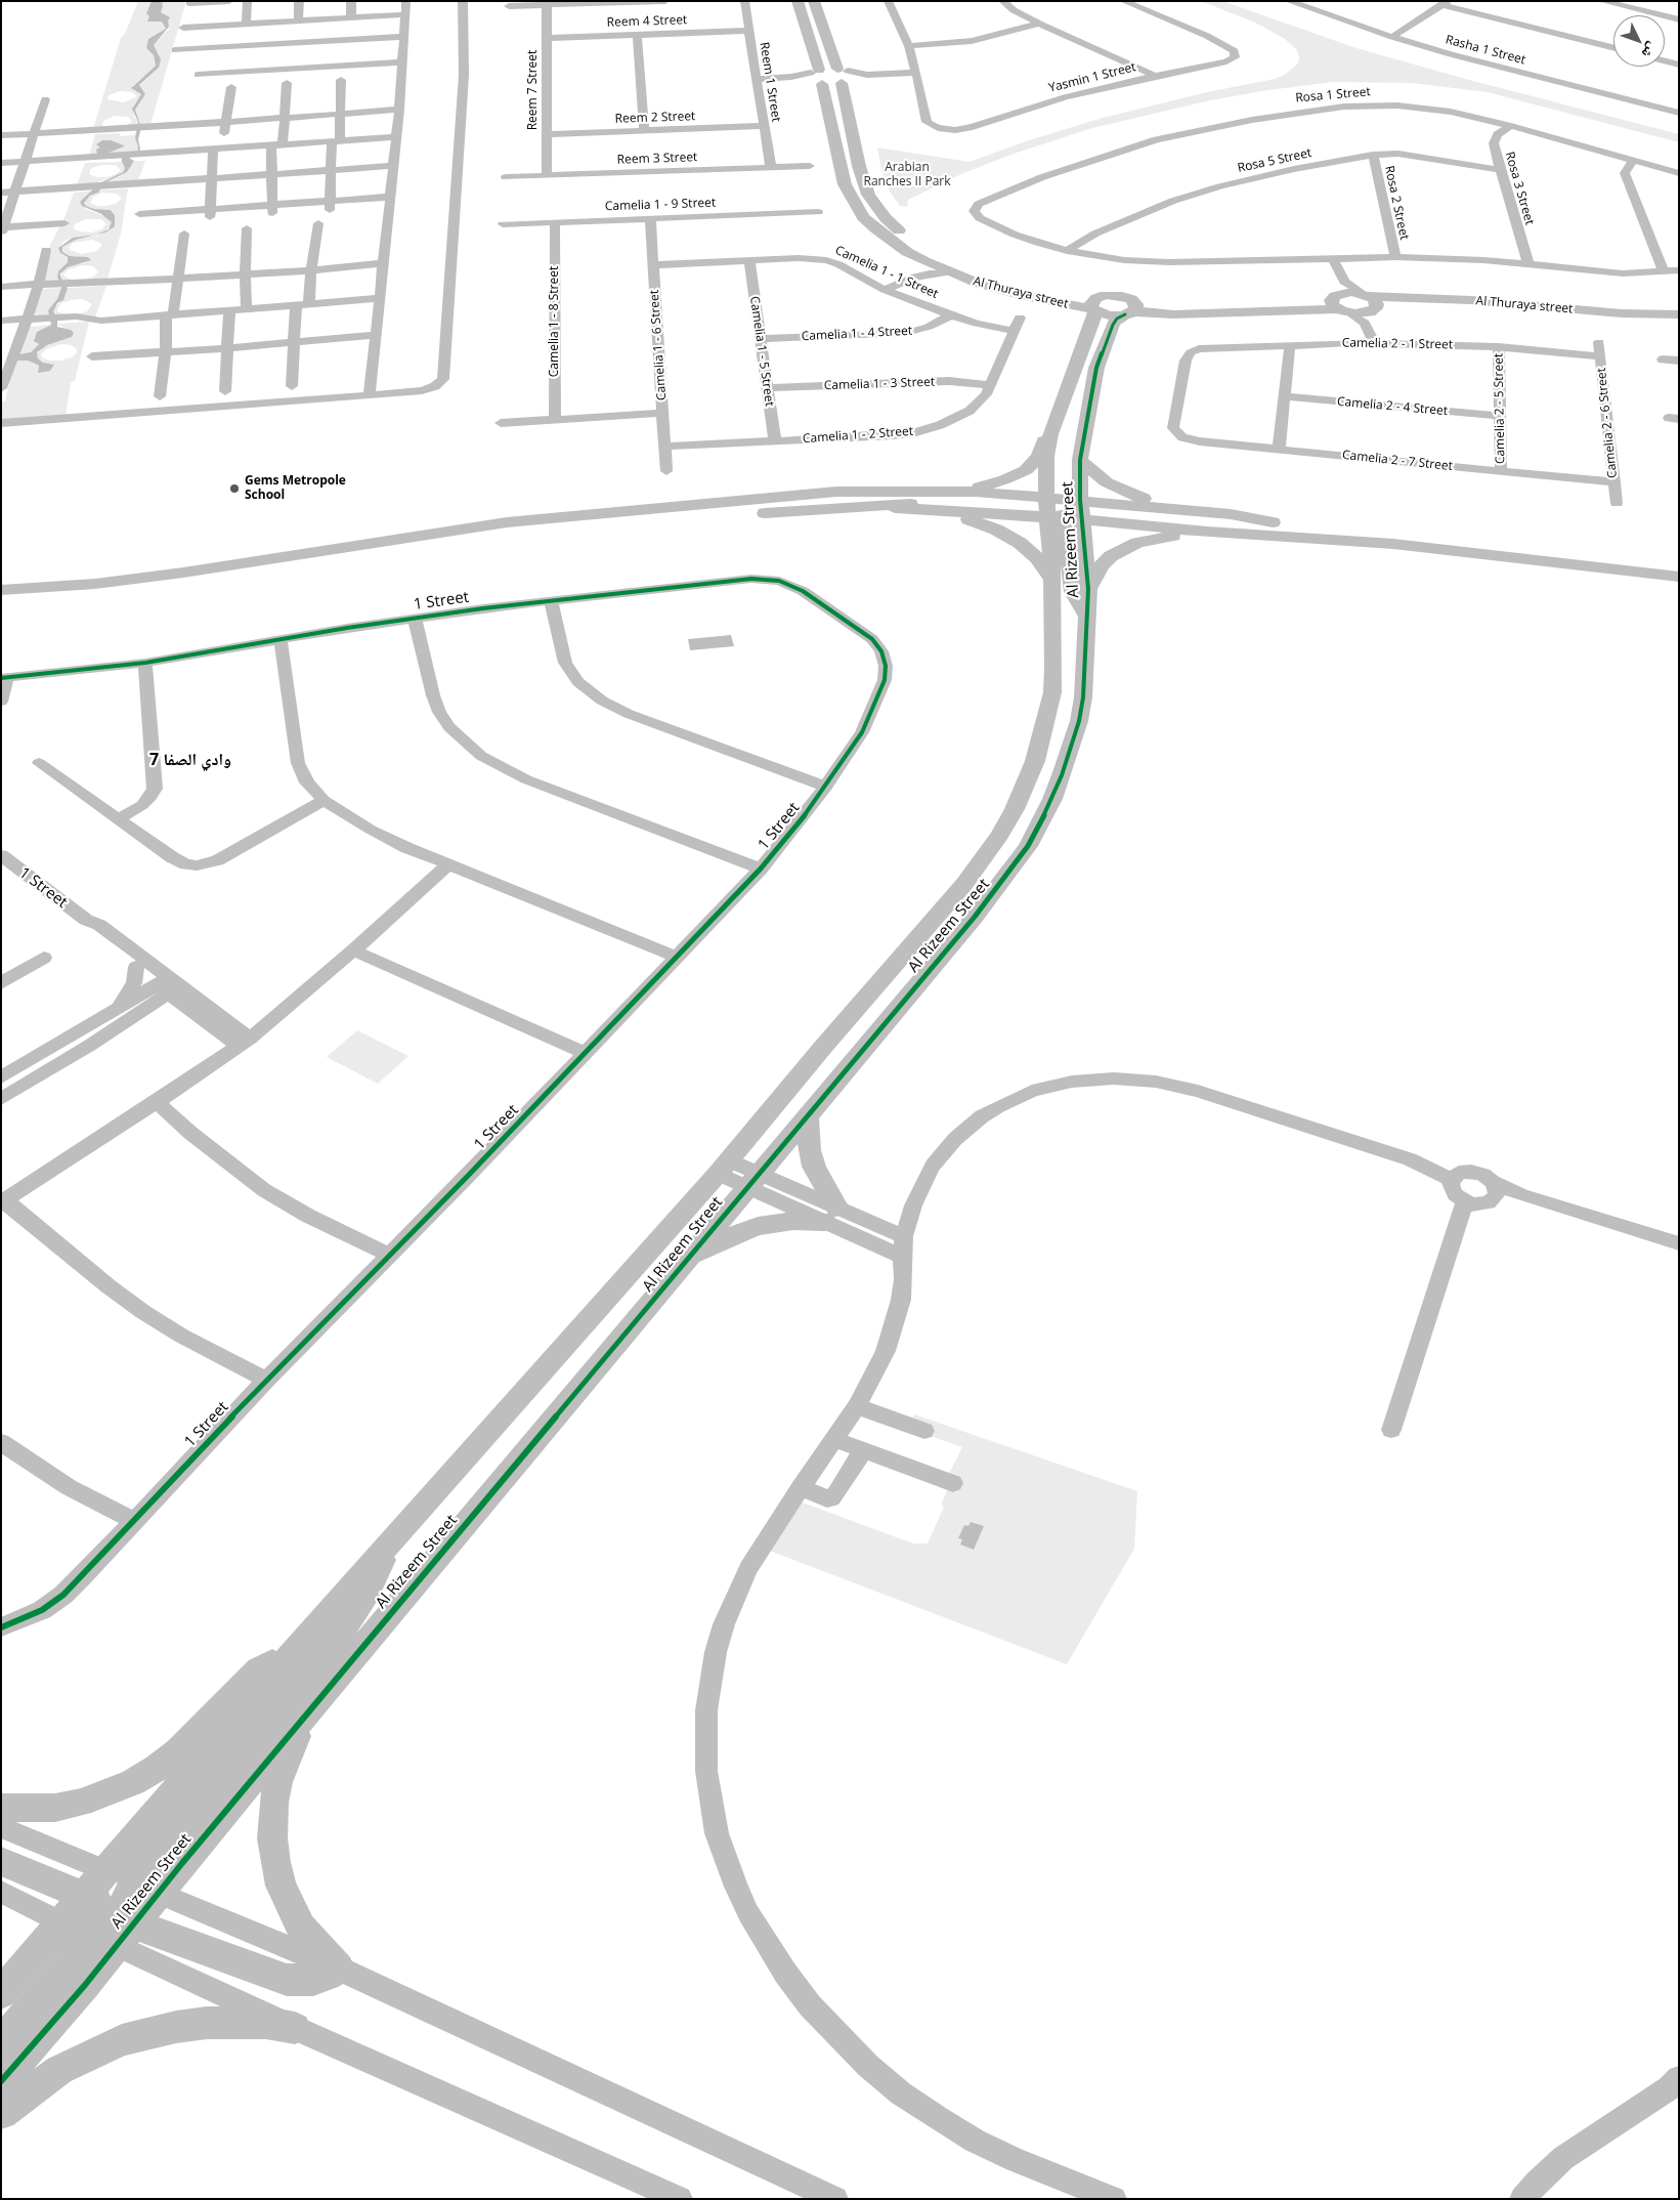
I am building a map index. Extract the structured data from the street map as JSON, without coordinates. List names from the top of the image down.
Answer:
{
  "streets": {
    "street": [
      "Reem 4 Street",
      "Rasha 1 Street",
      "Yasmin 1 Street",
      "Reem 1 Street",
      "Reem 7 Street",
      "Rosa 1 Street",
      "Reem 2 Street",
      "Reem 3 Street",
      "Rosa 5 Street",
      "Rosa 3 Street",
      "Rosa 2 Street",
      "Camelia 1 - 9 Street",
      "Camelia 1 - 1 Street",
      "Al Thuraya street",
      "Camelia 1 - 8 Street",
      "Camelia 1 - 4 Street",
      "Camelia 2 - 1 Street",
      "Camelia 1 - 6 Street",
      "Camelia 1 - 5 Street",
      "Camelia 1 - 3 Street",
      "Camelia 2 - 4 Street",
      "Camelia 2 - 5 Street",
      "Camelia 2 - 6 Street",
      "Camelia 1 - 2 Street",
      "Camelia 2 - 7 Street",
      "Al Rizeem Street",
      "1 Street"
    ]
  },
  "crossings": [
    ["Reem 4 Street", "Reem 1 Street"],
    ["Reem 4 Street", "Reem 7 Street"],
    ["Reem 1 Street", "Reem 2 Street"],
    ["Reem 1 Street", "Reem 3 Street"],
    ["Reem 7 Street", "Reem 2 Street"],
    ["Reem 7 Street", "Reem 3 Street"],
    ["Rosa 1 Street", "Rosa 5 Street"],
    ["Rosa 1 Street", "Rosa 3 Street"],
    ["Rosa 1 Street", "Rosa 2 Street"],
    ["Rosa 5 Street", "Rosa 3 Street"],
    ["Rosa 5 Street", "Rosa 2 Street"],
    ["Camelia 1 - 9 Street", "Camelia 1 - 8 Street"],
    ["Camelia 1 - 9 Street", "Camelia 1 - 6 Street"],
    ["Camelia 1 - 1 Street", "Camelia 1 - 4 Street"],
    ["Camelia 1 - 1 Street", "Camelia 1 - 6 Street"],
    ["Camelia 1 - 1 Street", "Camelia 1 - 5 Street"],
    ["Camelia 1 - 1 Street", "Camelia 1 - 2 Street"],
    ["Al Thuraya street", "Al Rizeem Street"],
    ["Camelia 1 - 4 Street", "Camelia 1 - 5 Street"],
    ["Camelia 2 - 1 Street", "Camelia 2 - 5 Street"],
    ["Camelia 2 - 1 Street", "Camelia 2 - 6 Street"],
    ["Camelia 2 - 1 Street", "Camelia 2 - 7 Street"],
    ["Camelia 1 - 6 Street", "Camelia 1 - 2 Street"],
    ["Camelia 1 - 5 Street", "Camelia 1 - 3 Street"],
    ["Camelia 1 - 5 Street", "Camelia 1 - 2 Street"],
    ["Camelia 1 - 3 Street", "Camelia 1 - 2 Street"],
    ["Camelia 2 - 4 Street", "Camelia 2 - 5 Street"],
    ["Camelia 2 - 5 Street", "Camelia 2 - 7 Street"],
    ["Camelia 2 - 6 Street", "Camelia 2 - 7 Street"]
  ],
  "districts": ["وادي الصفا 7"],
  "parks": ["Arabian Ranches II Park"],
  "places": ["Gems Metropole School"],
  "north": "bottom right"
}
